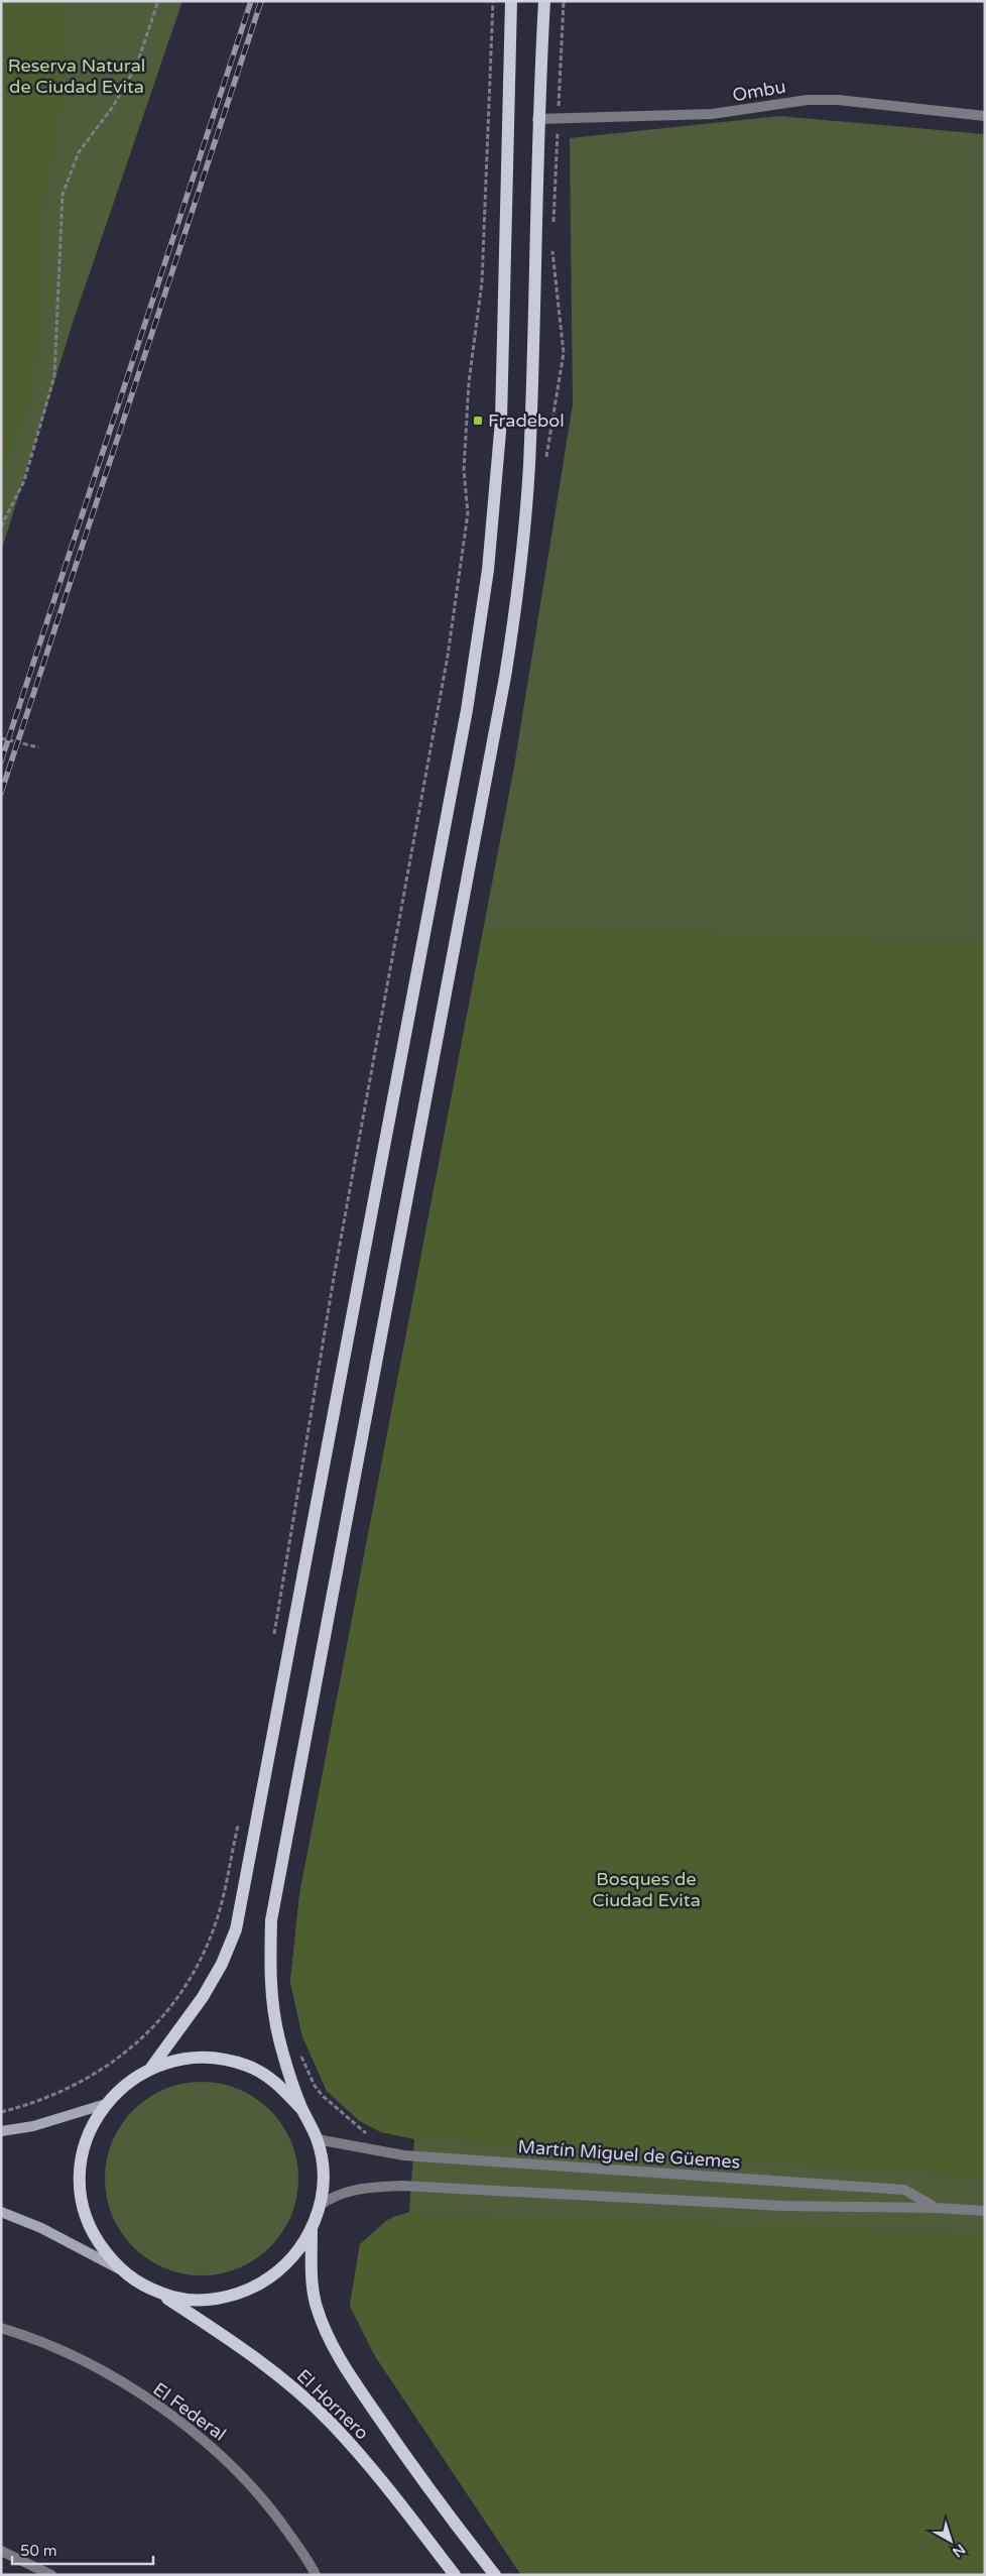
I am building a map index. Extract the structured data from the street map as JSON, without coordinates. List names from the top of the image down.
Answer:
{
  "streets": {
    "main road": ["El Hornero"],
    "street": ["Ombu", "Martín Miguel de Güemes", "El Federal"]
  },
  "parks": ["Reserva Natural de Ciudad Evita", "Bosques de Ciudad Evita"],
  "places": {
    "transit": ["Fradebol"]
  },
  "scale_bar": "50 m",
  "north": "bottom right"
}
